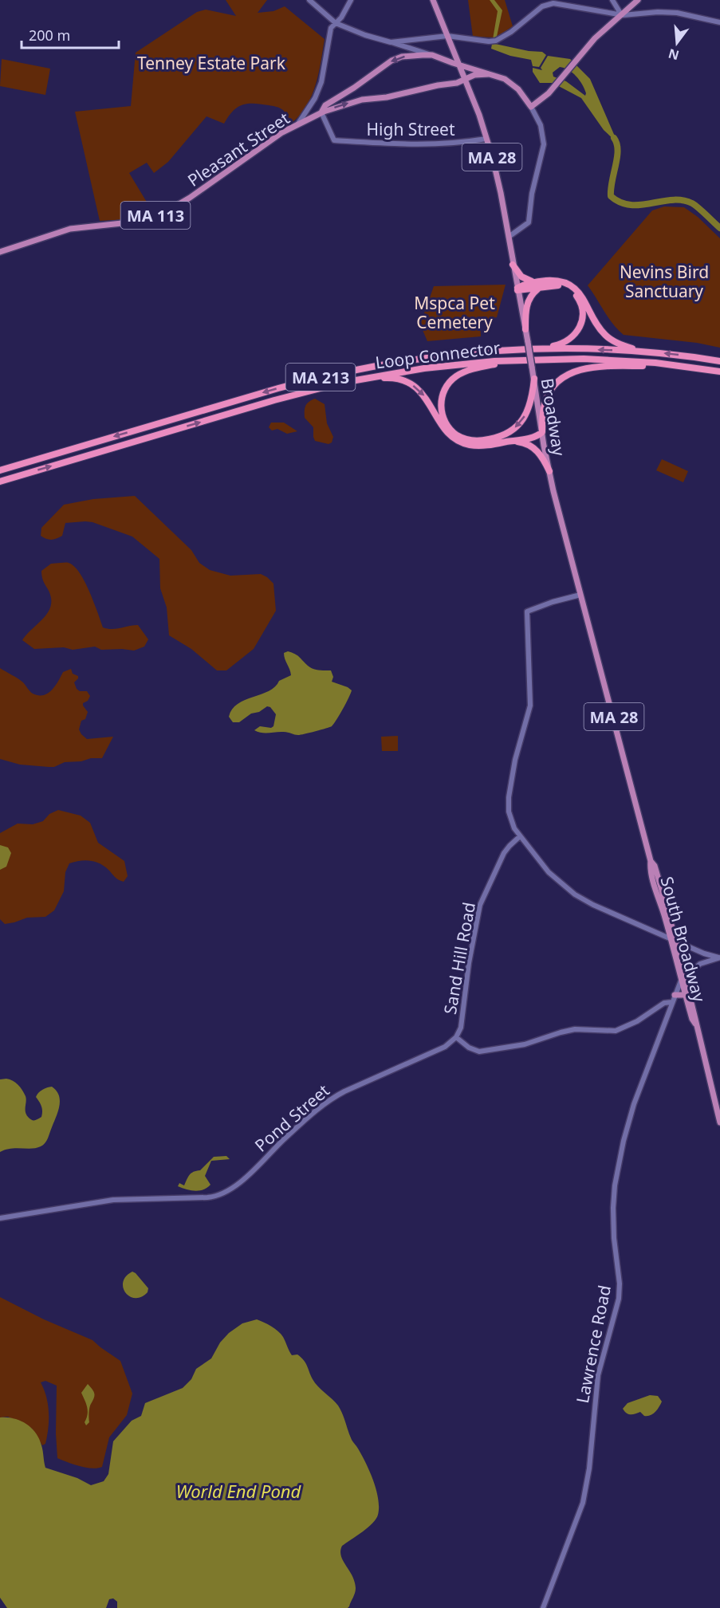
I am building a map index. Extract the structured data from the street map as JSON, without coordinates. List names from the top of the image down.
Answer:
{
  "streets": {
    "highway": ["Loop Connector", "MA 213"],
    "main road": [
      "Pleasant Street",
      "MA 28",
      "MA 113",
      "Broadway",
      "South Broadway"
    ],
    "street": [
      "High Street",
      "Sand Hill Road",
      "Pond Street",
      "Lawrence Road"
    ]
  },
  "crossings": [
    ["High Street", "Pleasant Street"],
    ["High Street", "MA 113"],
    ["High Street", "Broadway"],
    ["Pleasant Street", "MA 113"],
    ["Pleasant Street", "Broadway"],
    ["MA 113", "Broadway"],
    ["Broadway", "South Broadway"],
    ["South Broadway", "Lawrence Road"],
    ["Sand Hill Road", "Pond Street"]
  ],
  "water": ["World End Pond"],
  "parks": ["Tenney Estate Park", "Nevins Bird Sanctuary", "Mspca Pet Cemetery"],
  "scale_bar": "200 m",
  "north": "bottom"
}
